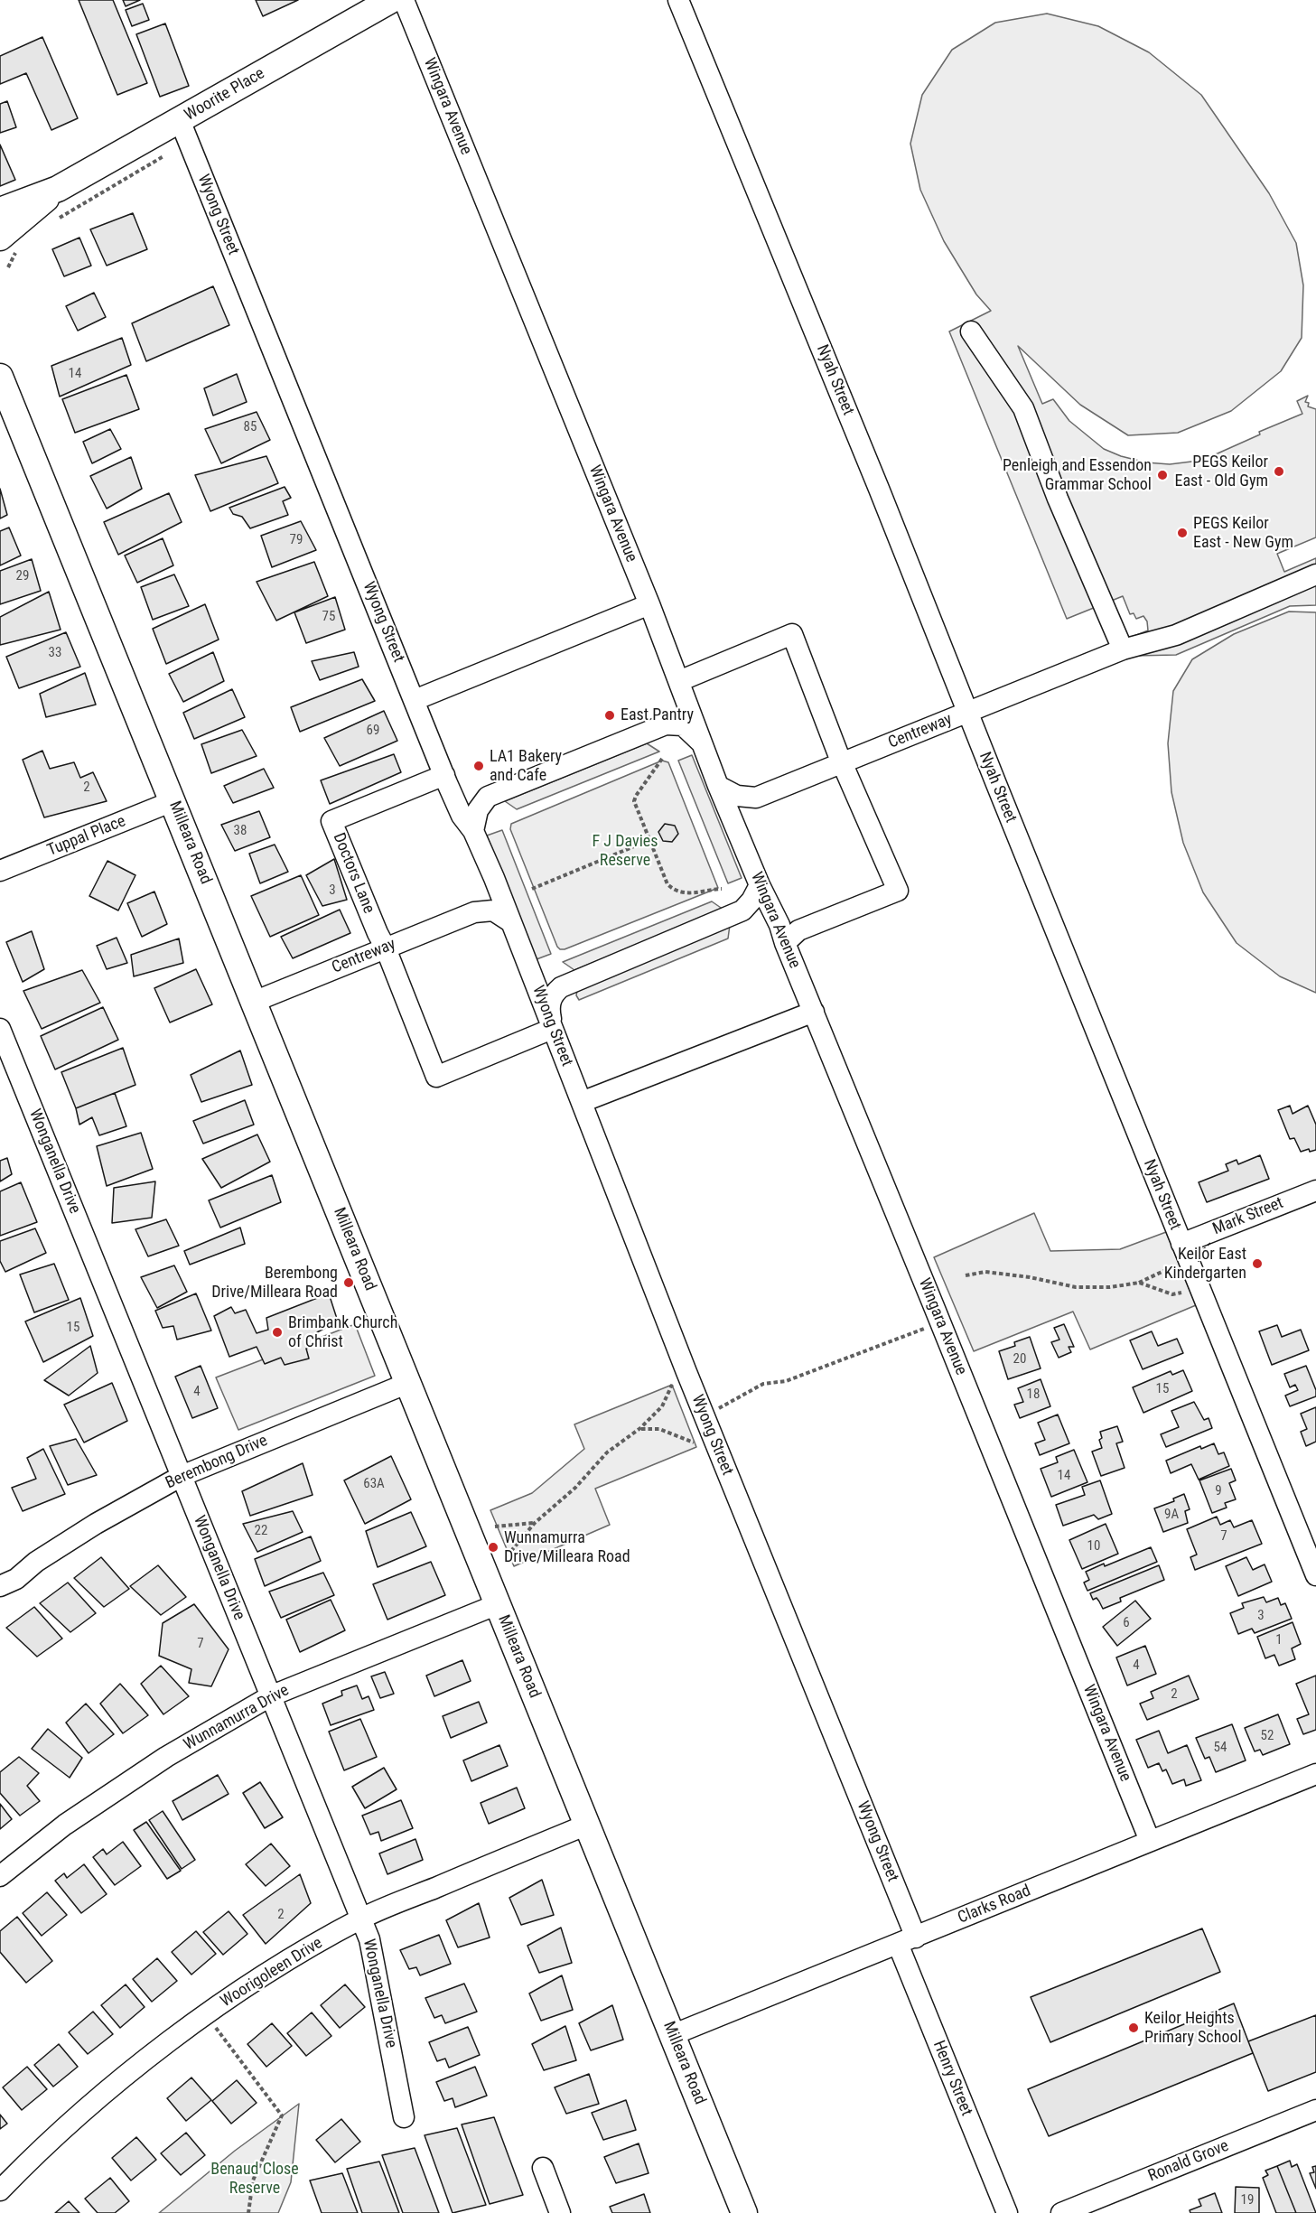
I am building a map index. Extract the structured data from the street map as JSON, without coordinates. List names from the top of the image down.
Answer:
{
  "streets": {
    "main road": ["Woorite Place", "Milleara Road"],
    "street": [
      "Wingara Avenue",
      "Wyong Street",
      "Nyah Street",
      "Centreway",
      "Tuppal Place",
      "Doctors Lane",
      "Wonganella Drive",
      "Mark Street",
      "Berembong Drive",
      "Wunnamurra Drive",
      "Clarks Road",
      "Woorigoleen Drive",
      "Henry Street",
      "Ronald Grove"
    ]
  },
  "crossings": [
    ["Woorite Place", "Wyong Street"],
    ["Wingara Avenue", "Clarks Road"],
    ["Wyong Street", "Centreway"],
    ["Wyong Street", "Doctors Lane"],
    ["Wyong Street", "Clarks Road"],
    ["Wyong Street", "Henry Street"],
    ["Nyah Street", "Centreway"],
    ["Nyah Street", "Mark Street"],
    ["Centreway", "Milleara Road"],
    ["Centreway", "Doctors Lane"],
    ["Tuppal Place", "Milleara Road"],
    ["Milleara Road", "Berembong Drive"],
    ["Milleara Road", "Wunnamurra Drive"],
    ["Milleara Road", "Clarks Road"],
    ["Milleara Road", "Woorigoleen Drive"],
    ["Wonganella Drive", "Berembong Drive"],
    ["Wonganella Drive", "Wunnamurra Drive"],
    ["Wonganella Drive", "Woorigoleen Drive"],
    ["Clarks Road", "Henry Street"]
  ],
  "parks": ["F J Davies Reserve", "Benaud Close Reserve"],
  "places": [
    "PEGS Keilor East - Old Gym",
    "Penleigh and Essendon Grammar School",
    "PEGS Keilor East - New Gym",
    "East Pantry",
    "LA1 Bakery and Cafe",
    "Keilor East Kindergarten",
    "Berembong Drive/Milleara Road",
    "Brimbank Church of Christ",
    "Wunnamurra Drive/Milleara Road",
    "Keilor Heights Primary School"
  ],
  "house_numbers": [
    "14",
    "85",
    "79",
    "29",
    "75",
    "33",
    "69",
    "2",
    "38",
    "3",
    "15",
    "20",
    "15",
    "4",
    "18",
    "14",
    "63A",
    "9",
    "9A",
    "22",
    "7",
    "10",
    "3",
    "6",
    "1",
    "7",
    "4",
    "2",
    "52",
    "54",
    "2",
    "19"
  ]
}
